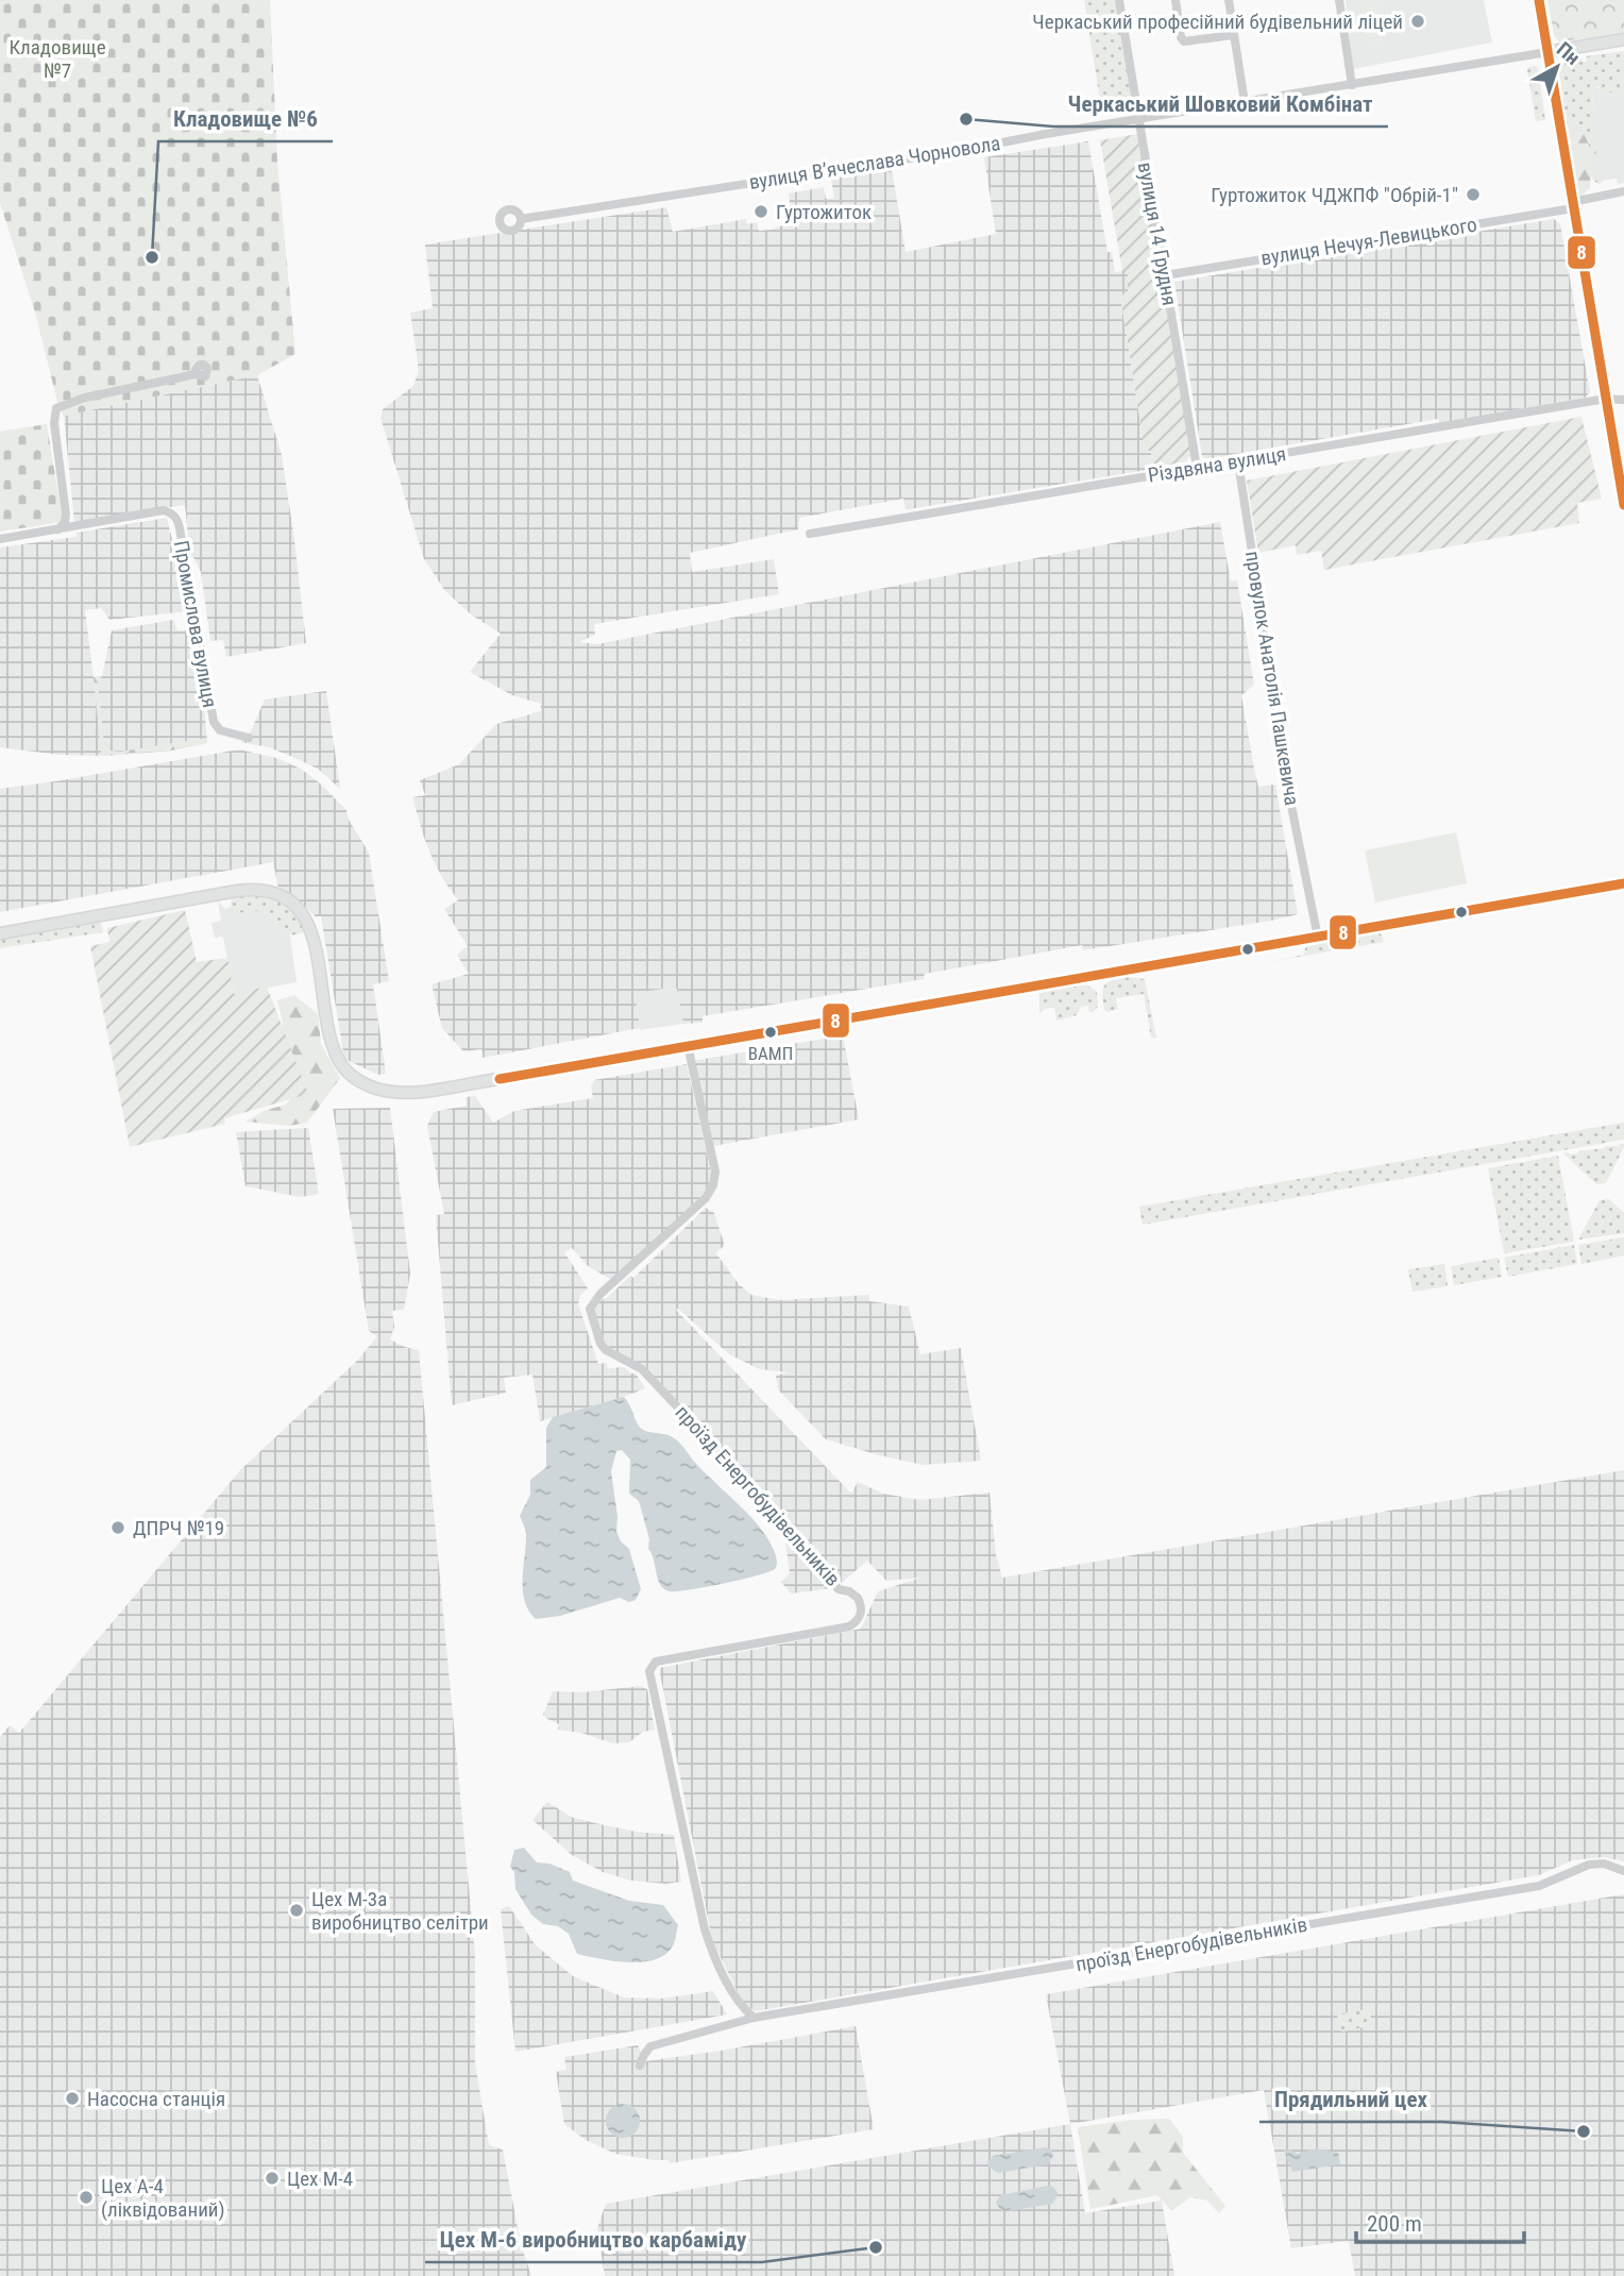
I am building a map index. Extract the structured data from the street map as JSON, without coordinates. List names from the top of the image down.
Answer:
{
  "streets": {
    "main road": ["вулиця Вʼячеслава Чорновола"],
    "street": [
      "вулиця 14 Грудня",
      "вулиця Нечуя-Левицького",
      "Різдвяна вулиця",
      "Промислова вулиця",
      "провулок Анатолія Пашкевича",
      "проїзд Енергобудівельників"
    ]
  },
  "crossings": [
    ["вулиця Вʼячеслава Чорновола", "вулиця 14 Грудня"],
    ["вулиця 14 Грудня", "вулиця Нечуя-Левицького"],
    ["вулиця 14 Грудня", "Різдвяна вулиця"],
    ["Різдвяна вулиця", "провулок Анатолія Пашкевича"]
  ],
  "parks": ["Кладовище №7"],
  "places": [
    "Черкаський професійний будівельний ліцей",
    "Черкаський Шовковий Комбінат",
    "Гуртожиток ЧДЖПФ \"Обрій-1\"",
    "Гуртожиток",
    "Кладовище №6",
    "ВАМП",
    "ДПРЧ №19",
    "Цех М-3а виробництво селітри",
    "Насосна станція",
    "Прядильний цех",
    "Цех М-4",
    "Цех А-4 (ліквідований)",
    "Цех М-6 виробництво карбаміду"
  ],
  "lines": ["transit line 8"],
  "scale_bar": "200 m",
  "north": "top right"
}
